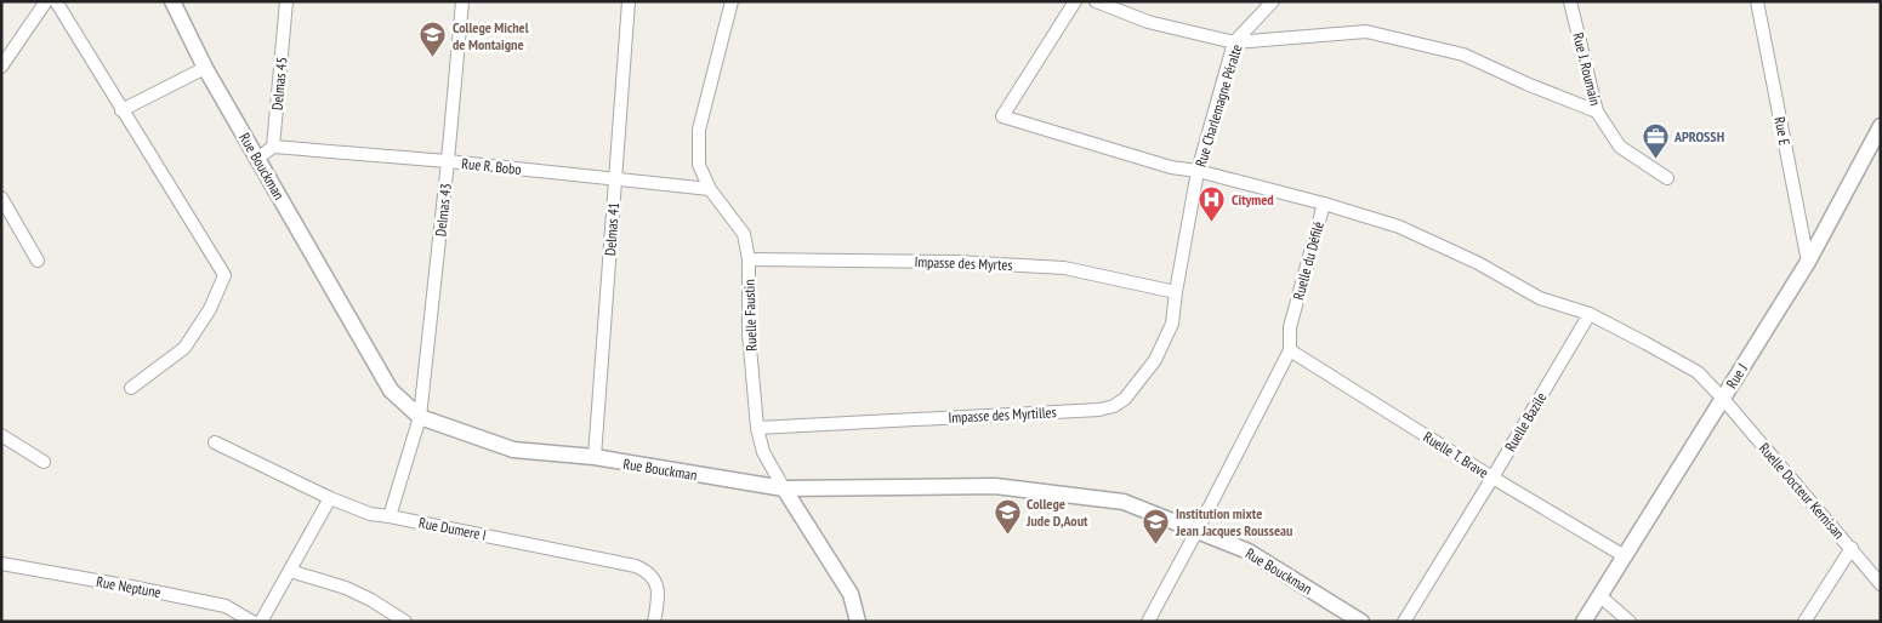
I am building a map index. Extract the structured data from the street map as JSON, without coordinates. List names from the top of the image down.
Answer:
{
  "streets": {
    "street": [
      "Rue J. Roumain",
      "Delmas 45",
      "Rue Charlemagne Péralte",
      "Rue E",
      "Rue Bouckman",
      "Rue R. Bobo",
      "Delmas 43",
      "Delmas 41",
      "Ruelle du Défilé",
      "Impasse des Myrtes",
      "Ruelle Faustin",
      "Rue J",
      "Impasse des Myrtilles",
      "Ruelle Bazile",
      "Ruelle T. Brave",
      "Ruelle Docteur Kernisan",
      "Rue Dumere I",
      "Rue Neptune"
    ]
  },
  "crossings": [
    ["Delmas 45", "Rue R. Bobo"],
    ["Rue Charlemagne Péralte", "Impasse des Myrtes"],
    ["Rue Charlemagne Péralte", "Impasse des Myrtilles"],
    ["Rue E", "Rue J"],
    ["Rue Bouckman", "Delmas 43"],
    ["Rue Bouckman", "Delmas 41"],
    ["Rue Bouckman", "Ruelle du Défilé"],
    ["Rue Bouckman", "Ruelle Faustin"],
    ["Rue R. Bobo", "Delmas 43"],
    ["Rue R. Bobo", "Delmas 41"],
    ["Rue R. Bobo", "Ruelle Faustin"],
    ["Delmas 43", "Rue Dumere I"],
    ["Ruelle du Défilé", "Rue J"],
    ["Ruelle du Défilé", "Ruelle Bazile"],
    ["Ruelle du Défilé", "Ruelle T. Brave"],
    ["Ruelle du Défilé", "Ruelle Docteur Kernisan"],
    ["Impasse des Myrtes", "Ruelle Faustin"],
    ["Impasse des Myrtes", "Impasse des Myrtilles"],
    ["Ruelle Faustin", "Impasse des Myrtilles"],
    ["Rue J", "Ruelle T. Brave"],
    ["Rue J", "Ruelle Docteur Kernisan"],
    ["Ruelle Bazile", "Ruelle T. Brave"]
  ],
  "places": {
    "school or university": ["College Michel de Montaigne", "College Jude D,Aout", "Institution mixte Jean Jacques Rousseau"],
    "office": ["APROSSH"],
    "hospital": ["Citymed"]
  }
}
